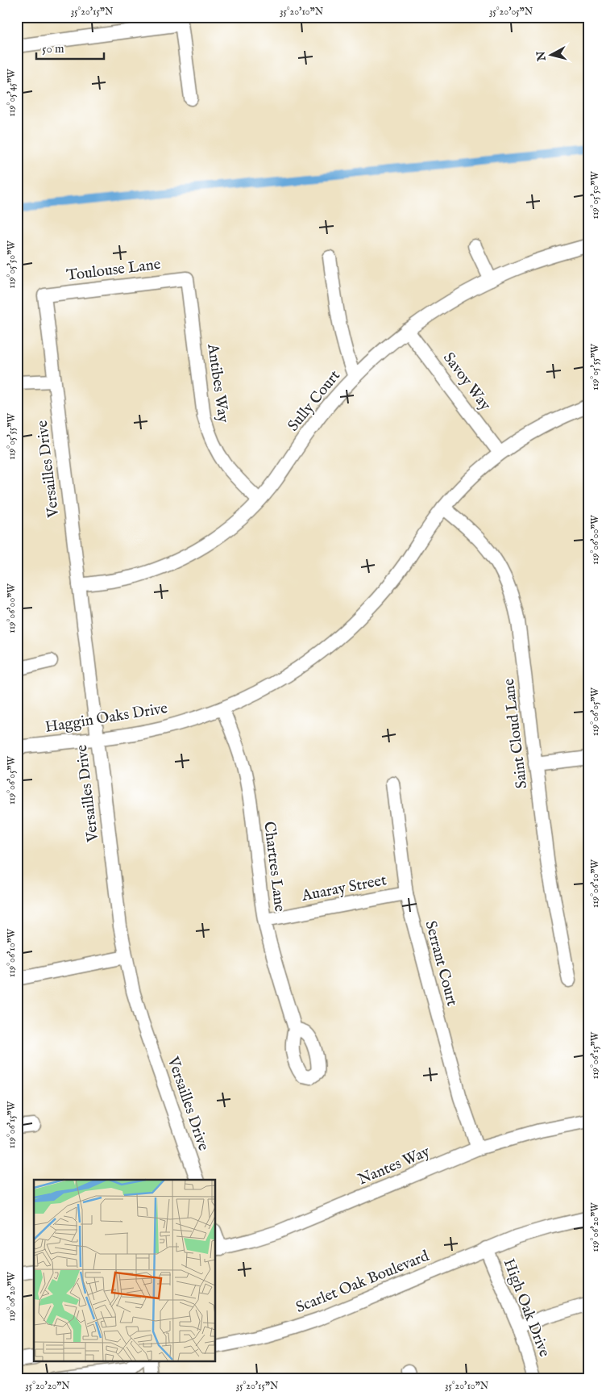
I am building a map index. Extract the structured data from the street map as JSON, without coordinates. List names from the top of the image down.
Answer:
{
  "streets": {
    "street": [
      "Toulouse Lane",
      "Savoy Way",
      "Antibes Way",
      "Sully Court",
      "Versailles Drive",
      "Haggin Oaks Drive",
      "Saint Cloud Lane",
      "Chartres Lane",
      "Auaray Street",
      "Serrant Court",
      "Nantes Way",
      "Scarlet Oak Boulevard",
      "High Oak Drive"
    ]
  },
  "crossings": [
    ["Toulouse Lane", "Antibes Way"],
    ["Toulouse Lane", "Versailles Drive"],
    ["Savoy Way", "Sully Court"],
    ["Savoy Way", "Haggin Oaks Drive"],
    ["Antibes Way", "Sully Court"],
    ["Sully Court", "Versailles Drive"],
    ["Versailles Drive", "Haggin Oaks Drive"],
    ["Haggin Oaks Drive", "Saint Cloud Lane"],
    ["Haggin Oaks Drive", "Chartres Lane"],
    ["Chartres Lane", "Auaray Street"],
    ["Auaray Street", "Serrant Court"],
    ["Serrant Court", "Nantes Way"],
    ["Scarlet Oak Boulevard", "High Oak Drive"]
  ],
  "scale_bar": "50 m",
  "north": "left",
  "coordinates": [
    "35°20'15\"N",
    "35°20'10\"N",
    "35°20'05\"N",
    "119°05'45\"W",
    "119°05'50\"W",
    "119°05'55\"W",
    "119°06'00\"W",
    "119°06'05\"W",
    "119°06'10\"W",
    "119°06'15\"W",
    "119°06'20\"W",
    "35°20'20\"N"
  ]
}
